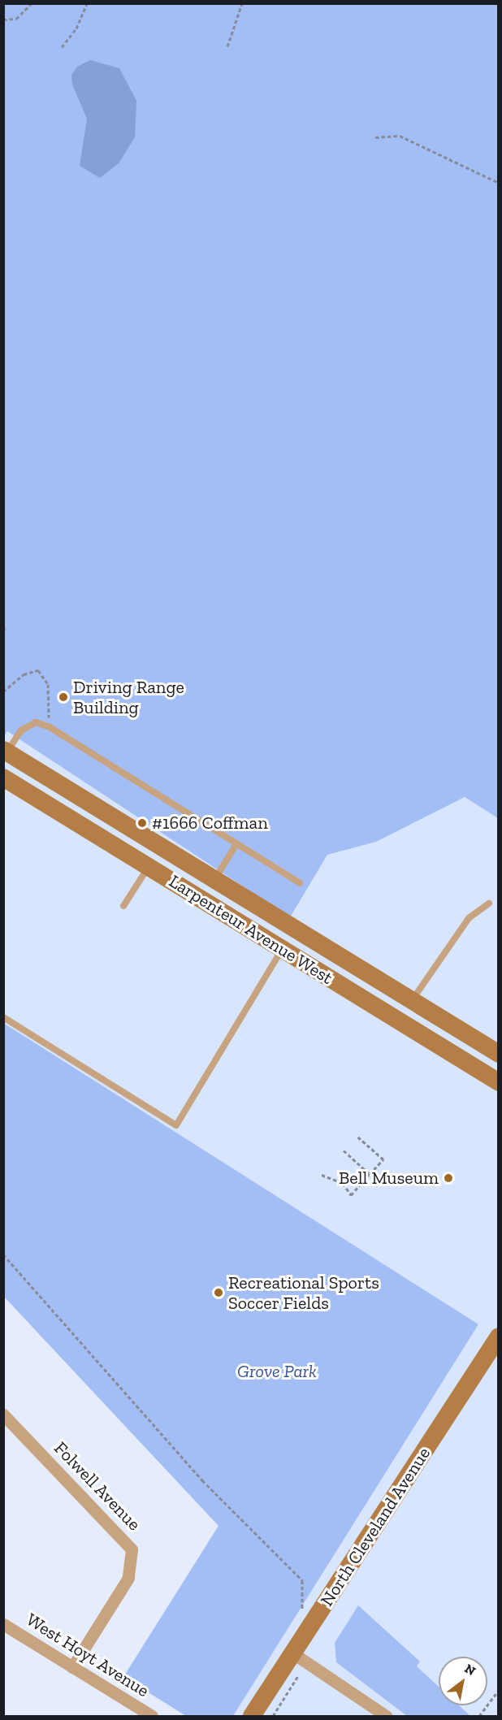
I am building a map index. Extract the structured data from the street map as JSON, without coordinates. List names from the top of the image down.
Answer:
{
  "streets": {
    "main road": ["Larpenteur Avenue West", "North Cleveland Avenue"],
    "street": ["Folwell Avenue", "West Hoyt Avenue"]
  },
  "crossings": [
    ["Folwell Avenue", "West Hoyt Avenue"]
  ],
  "parks": ["Grove Park"],
  "places": [
    "Driving Range Building",
    "#1666 Coffman",
    "Bell Museum",
    "Recreational Sports Soccer Fields"
  ],
  "north": "top right"
}
